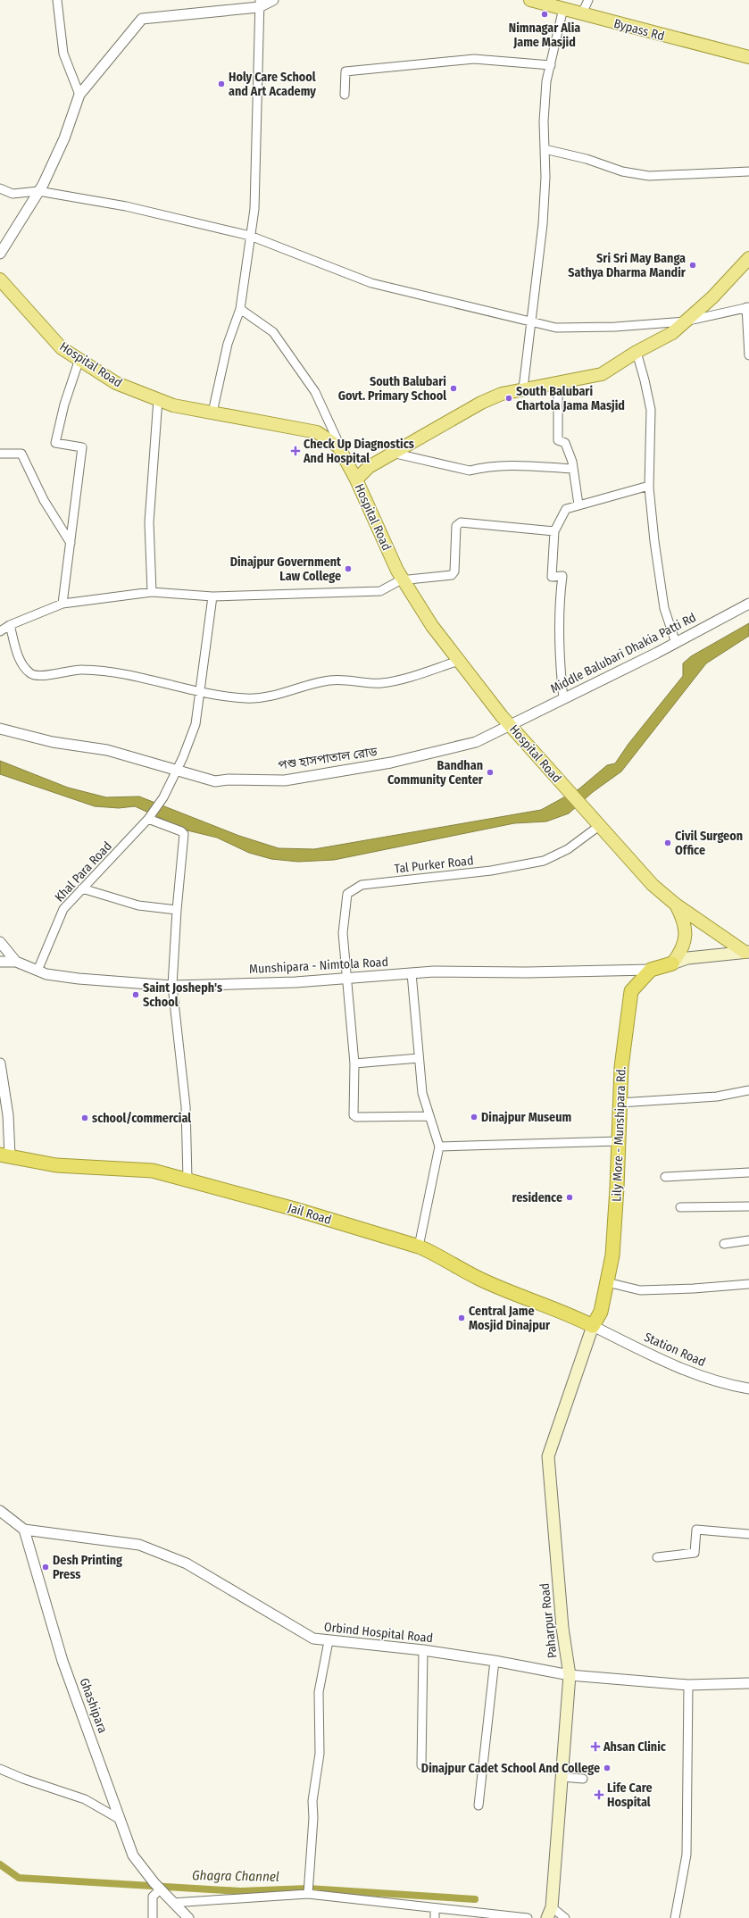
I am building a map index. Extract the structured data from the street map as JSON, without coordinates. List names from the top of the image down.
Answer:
{
  "streets": {
    "highway": ["Lily More - Munshipara Rd.", "Jail Road"],
    "main road": ["Bypass Rd", "Hospital Road", "Paharpur Road"],
    "street": [
      "Middle Balubari Dhakia Patti Rd",
      "পশু হাসপাতাল রোড",
      "Tal Purker Road",
      "Khal Para Road",
      "Munshipara - Nimtola Road",
      "Station Road",
      "Orbind Hospital Road",
      "Ghashipara"
    ]
  },
  "crossings": [
    ["Hospital Road", "Middle Balubari Dhakia Patti Rd"],
    ["Hospital Road", "পশু হাসপাতাল রোড"],
    ["Hospital Road", "Tal Purker Road"],
    ["Middle Balubari Dhakia Patti Rd", "পশু হাসপাতাল রোড"],
    ["পশু হাসপাতাল রোড", "Khal Para Road"],
    ["Tal Purker Road", "Munshipara - Nimtola Road"],
    ["Khal Para Road", "Munshipara - Nimtola Road"],
    ["Munshipara - Nimtola Road", "Lily More - Munshipara Rd."],
    ["Lily More - Munshipara Rd.", "Jail Road"],
    ["Lily More - Munshipara Rd.", "Station Road"],
    ["Lily More - Munshipara Rd.", "Paharpur Road"],
    ["Jail Road", "Station Road"],
    ["Jail Road", "Paharpur Road"],
    ["Station Road", "Paharpur Road"],
    ["Paharpur Road", "Orbind Hospital Road"],
    ["Orbind Hospital Road", "Ghashipara"]
  ],
  "water": ["Ghagra Channel"],
  "places": {
    "other": [
      "Nimnagar Alia Jame Masjid",
      "Holy Care School and Art Academy",
      "Sri Sri May Banga Sathya Dharma Mandir",
      "South Balubari Govt. Primary School",
      "South Balubari Chartola Jama Masjid",
      "Dinajpur Government Law College",
      "Bandhan Community Center",
      "Civil Surgeon Office",
      "Saint Josheph's School",
      "Dinajpur Museum",
      "school/commercial",
      "residence",
      "Central Jame Mosjid Dinajpur",
      "Desh Printing Press",
      "Dinajpur Cadet School And College"
    ],
    "health": ["Check Up Diagnostics And Hospital", "Ahsan Clinic", "Life Care Hospital"]
  }
}
